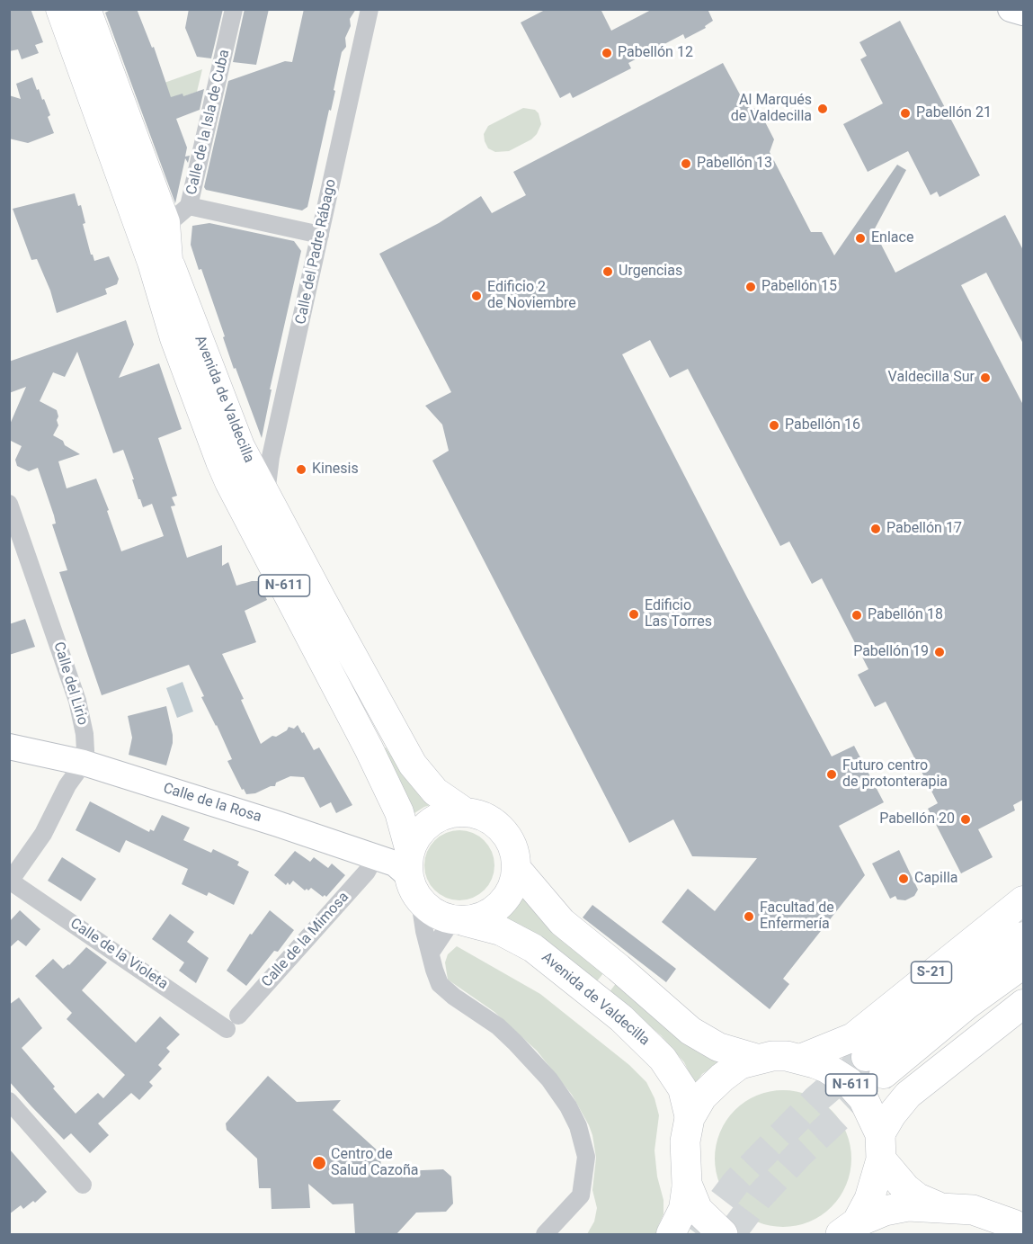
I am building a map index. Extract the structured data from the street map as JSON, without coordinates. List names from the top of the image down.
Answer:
{
  "streets": {
    "highway": ["N-611"],
    "main road": ["Avenida de Valdecilla", "S-21"],
    "street": [
      "Calle de la Isla de Cuba",
      "Calle del Padre Rábago",
      "Calle del Lirio",
      "Calle de la Rosa",
      "Calle de la Mimosa",
      "Calle de la Violeta"
    ]
  },
  "crossings": [
    ["Calle del Padre Rábago", "Avenida de Valdecilla"],
    ["Avenida de Valdecilla", "N-611"],
    ["Avenida de Valdecilla", "Calle de la Rosa"],
    ["N-611", "S-21"],
    ["Calle del Lirio", "Calle de la Rosa"]
  ],
  "places": [
    "Pabellón 12",
    "Al Marqués de Valdecilla",
    "Pabellón 21",
    "Pabellón 13",
    "Enlace",
    "Urgencias",
    "Pabellón 15",
    "Edificio 2 de Noviembre",
    "Valdecilla Sur",
    "Pabellón 16",
    "Kinesis",
    "Pabellón 17",
    "Edificio Las Torres",
    "Pabellón 18",
    "Pabellón 19",
    "Futuro centro de protonterapia",
    "Pabellón 20",
    "Capilla",
    "Facultad de Enfermería",
    "Centro de Salud Cazoña"
  ]
}
